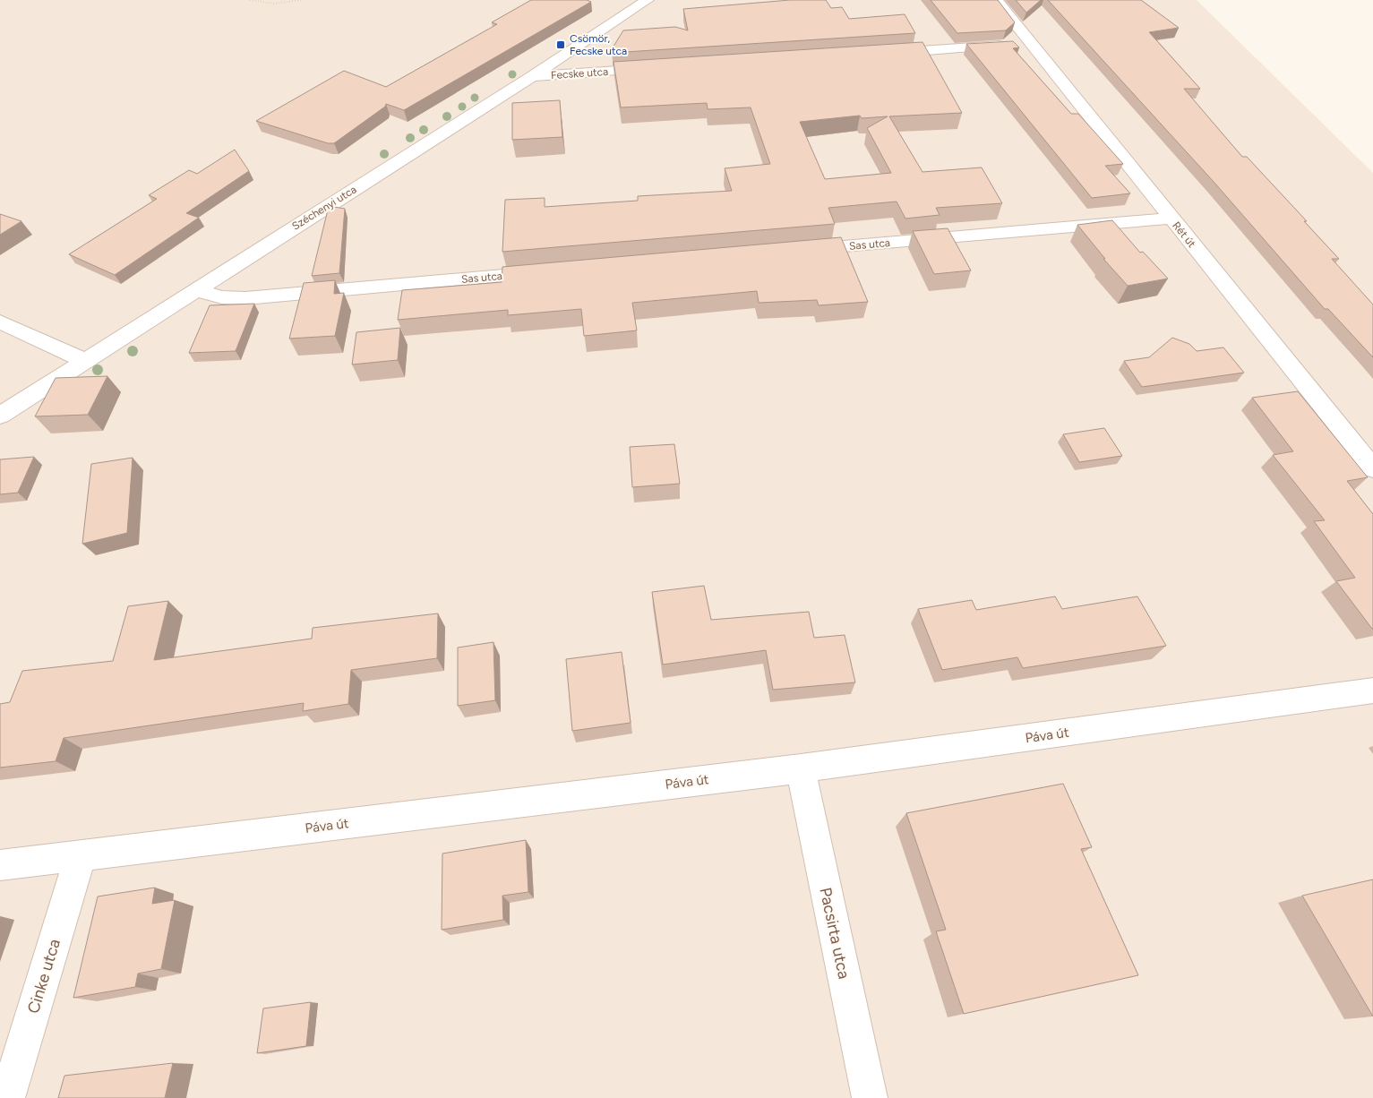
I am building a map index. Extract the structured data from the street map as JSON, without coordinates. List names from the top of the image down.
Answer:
{
  "streets": {
    "street": [
      "Fecske utca",
      "Széchenyi utca",
      "Rét út",
      "Sas utca",
      "Páva út",
      "Pacsirta utca",
      "Cinke utca"
    ]
  },
  "crossings": [
    ["Fecske utca", "Széchenyi utca"],
    ["Széchenyi utca", "Sas utca"],
    ["Rét út", "Sas utca"],
    ["Páva út", "Pacsirta utca"],
    ["Páva út", "Cinke utca"]
  ],
  "places": {
    "transit": ["Csömör, Fecske utca"]
  }
}
